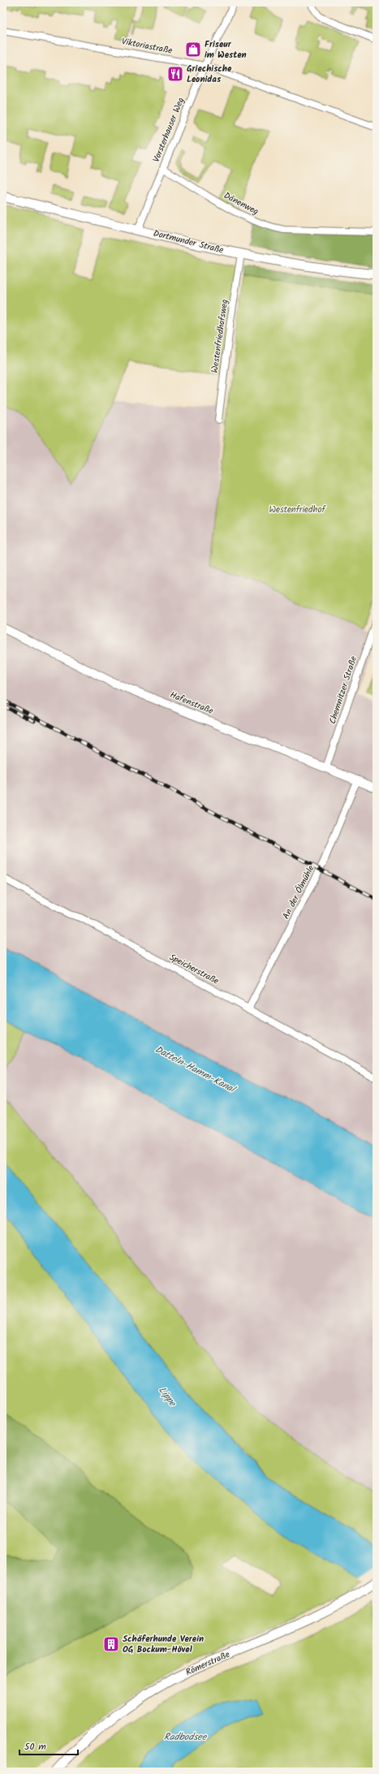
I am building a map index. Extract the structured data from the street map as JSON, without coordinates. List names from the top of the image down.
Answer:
{
  "streets": {
    "main road": ["Dortmunder Straße", "Römerstraße"],
    "street": [
      "Viktoriastraße",
      "Vorsterhauser Weg",
      "Dänenweg",
      "Westenfriedhofsweg",
      "Chemnitzer Straße",
      "Hafenstraße",
      "An der Ölmühle",
      "Speicherstraße"
    ]
  },
  "crossings": [
    ["Viktoriastraße", "Vorsterhauser Weg"],
    ["Vorsterhauser Weg", "Dänenweg"],
    ["Vorsterhauser Weg", "Dortmunder Straße"],
    ["Dortmunder Straße", "Westenfriedhofsweg"],
    ["Chemnitzer Straße", "Hafenstraße"],
    ["Hafenstraße", "An der Ölmühle"],
    ["An der Ölmühle", "Speicherstraße"]
  ],
  "water": ["Datteln-Hamm-Kanal", "Lippe", "Radbodsee"],
  "parks": ["Westenfriedhof"],
  "places": {
    "shop": ["Friseur im Westen"],
    "restaurant": ["Griechische Leonidas"],
    "building": ["Schäferhunde Verein OG Bockum-Hövel"]
  },
  "scale_bar": "50 m"
}
